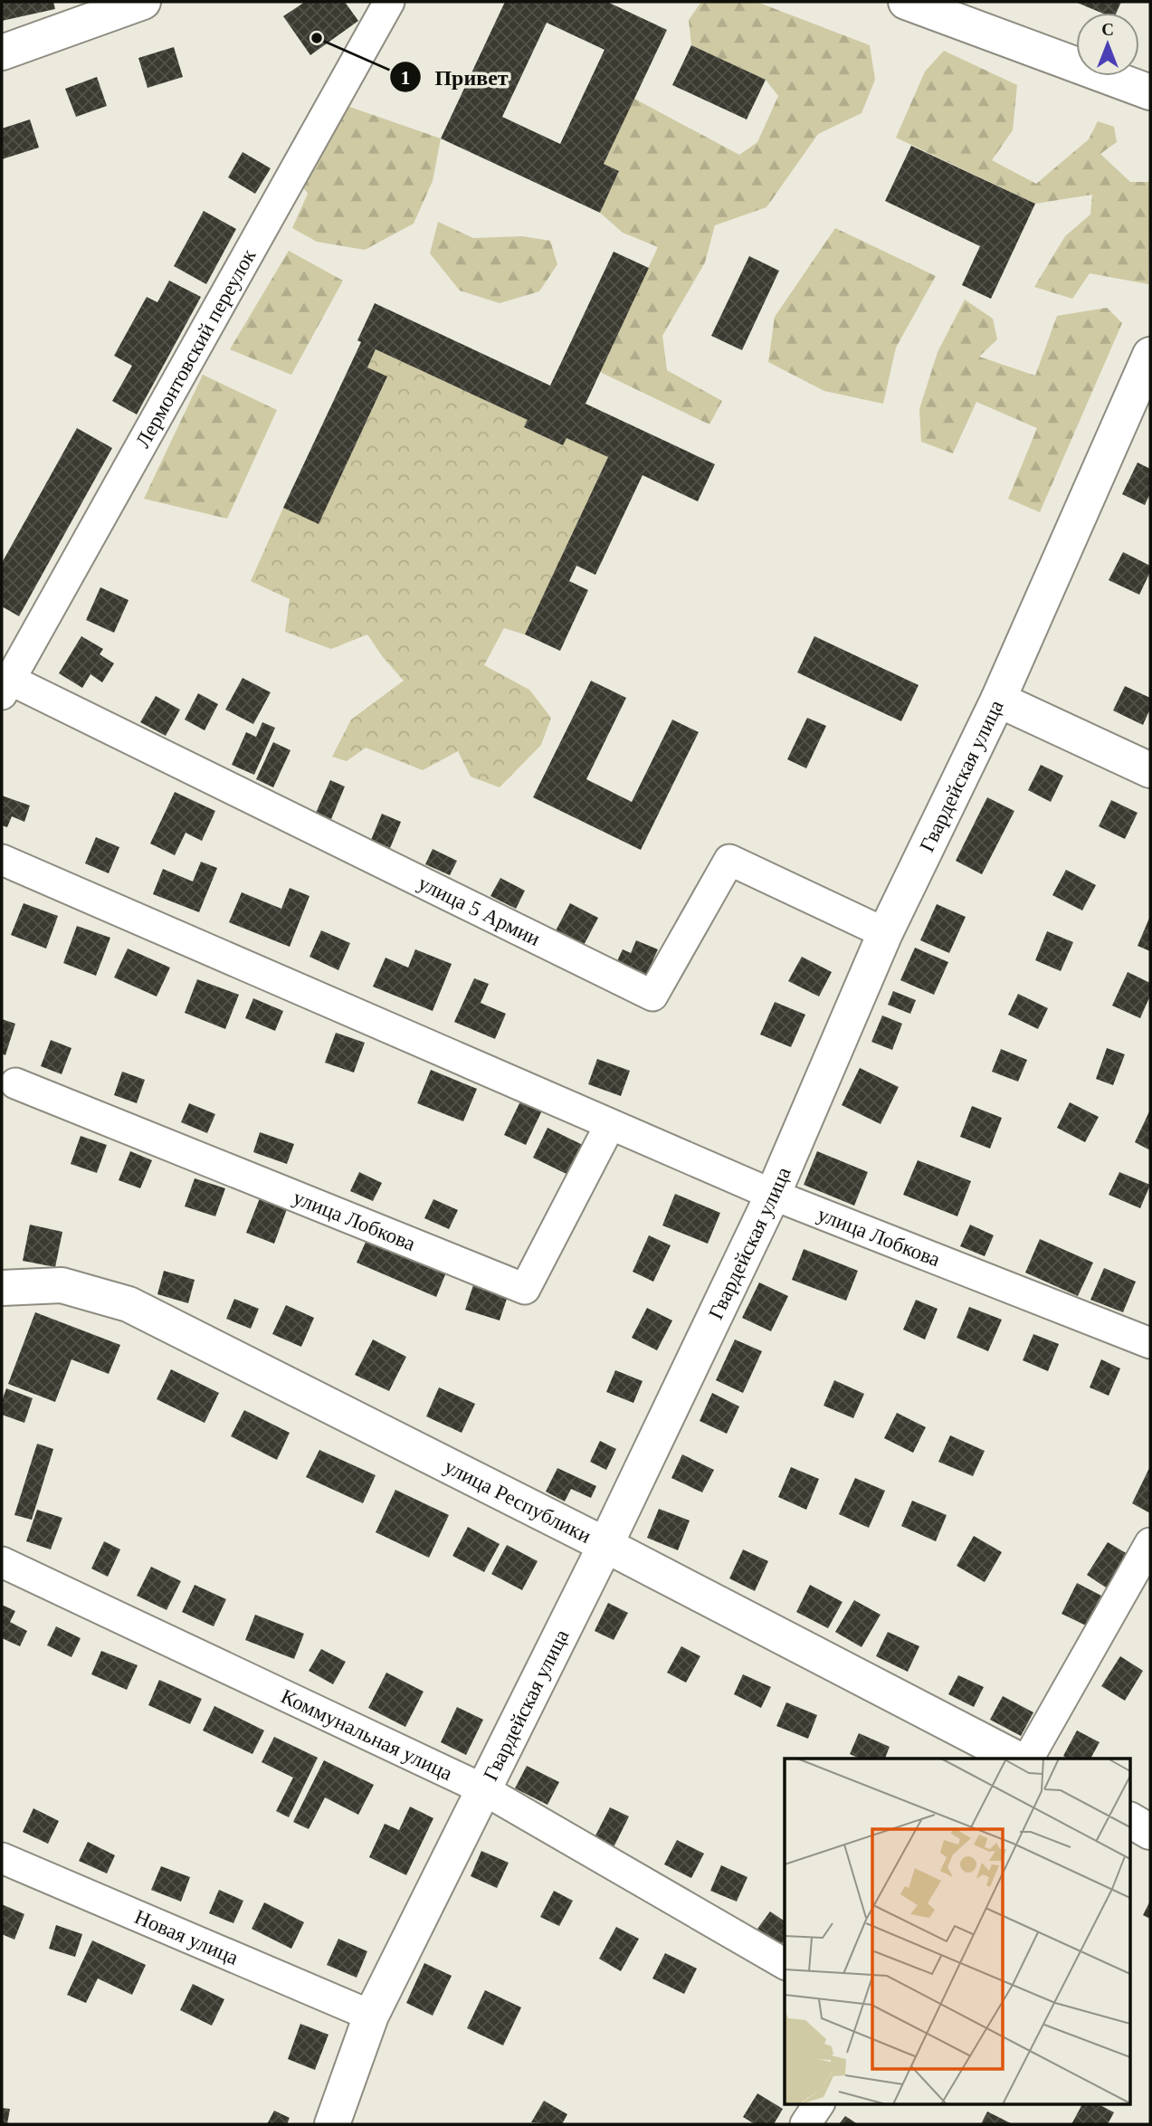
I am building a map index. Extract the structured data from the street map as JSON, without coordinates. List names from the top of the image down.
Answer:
{
  "streets": {
    "main road": ["Гвардейская улица", "улица Республики"],
    "street": [
      "Лермонтовский переулок",
      "улица 5 Армии",
      "улица Лобкова",
      "Коммунальная улица",
      "Новая улица"
    ]
  },
  "crossings": [
    ["Лермонтовский переулок", "улица 5 Армии"],
    ["Гвардейская улица", "улица 5 Армии"],
    ["Гвардейская улица", "улица Лобкова"],
    ["Гвардейская улица", "улица Республики"],
    ["Гвардейская улица", "Коммунальная улица"],
    ["Гвардейская улица", "Новая улица"]
  ],
  "places": ["Привет"],
  "north": "top"
}
